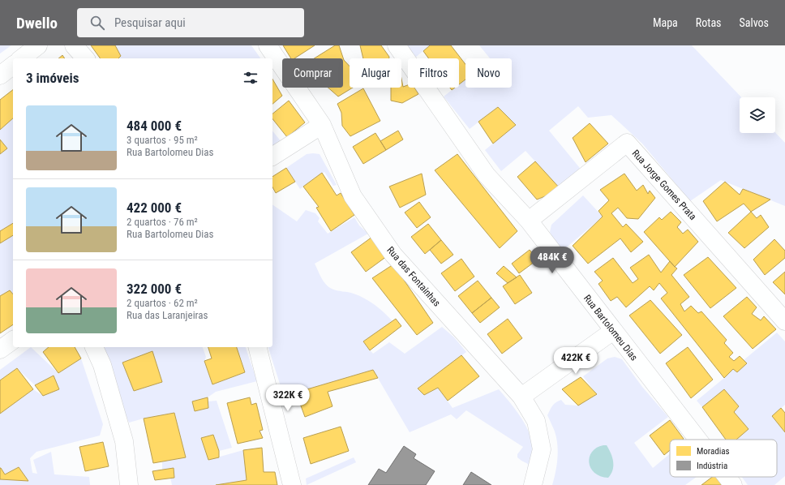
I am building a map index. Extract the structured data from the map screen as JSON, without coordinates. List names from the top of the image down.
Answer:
{
  "streets": {
    "street": ["Rua Jorge Gomes Prata", "Rua das Fontainhas", "Rua Bartolomeu Dias"]
  },
  "crossings": [
    ["Rua Jorge Gomes Prata", "Rua Bartolomeu Dias"]
  ],
  "legend": ["Moradias", "Indústria"],
  "page": {
    "header": "Dwello",
    "search": "Pesquisar aqui",
    "nav": ["Mapa", "Rotas", "Salvos"],
    "chip": [
      "Comprar",
      "Alugar",
      "Filtros",
      "Novo"
    ],
    "heading": "3 imóveis",
    "list": [
      {
        "name": "484 000 €",
        "note": "3 quartos · 95 m² · Rua Bartolomeu Dias"
      },
      {
        "name": "422 000 €",
        "note": "2 quartos · 76 m² · Rua Bartolomeu Dias"
      },
      {
        "name": "322 000 €",
        "note": "2 quartos · 62 m² · Rua das Laranjeiras"
      }
    ],
    "price": ["484K €", "422K €", "322K €"]
  }
}
